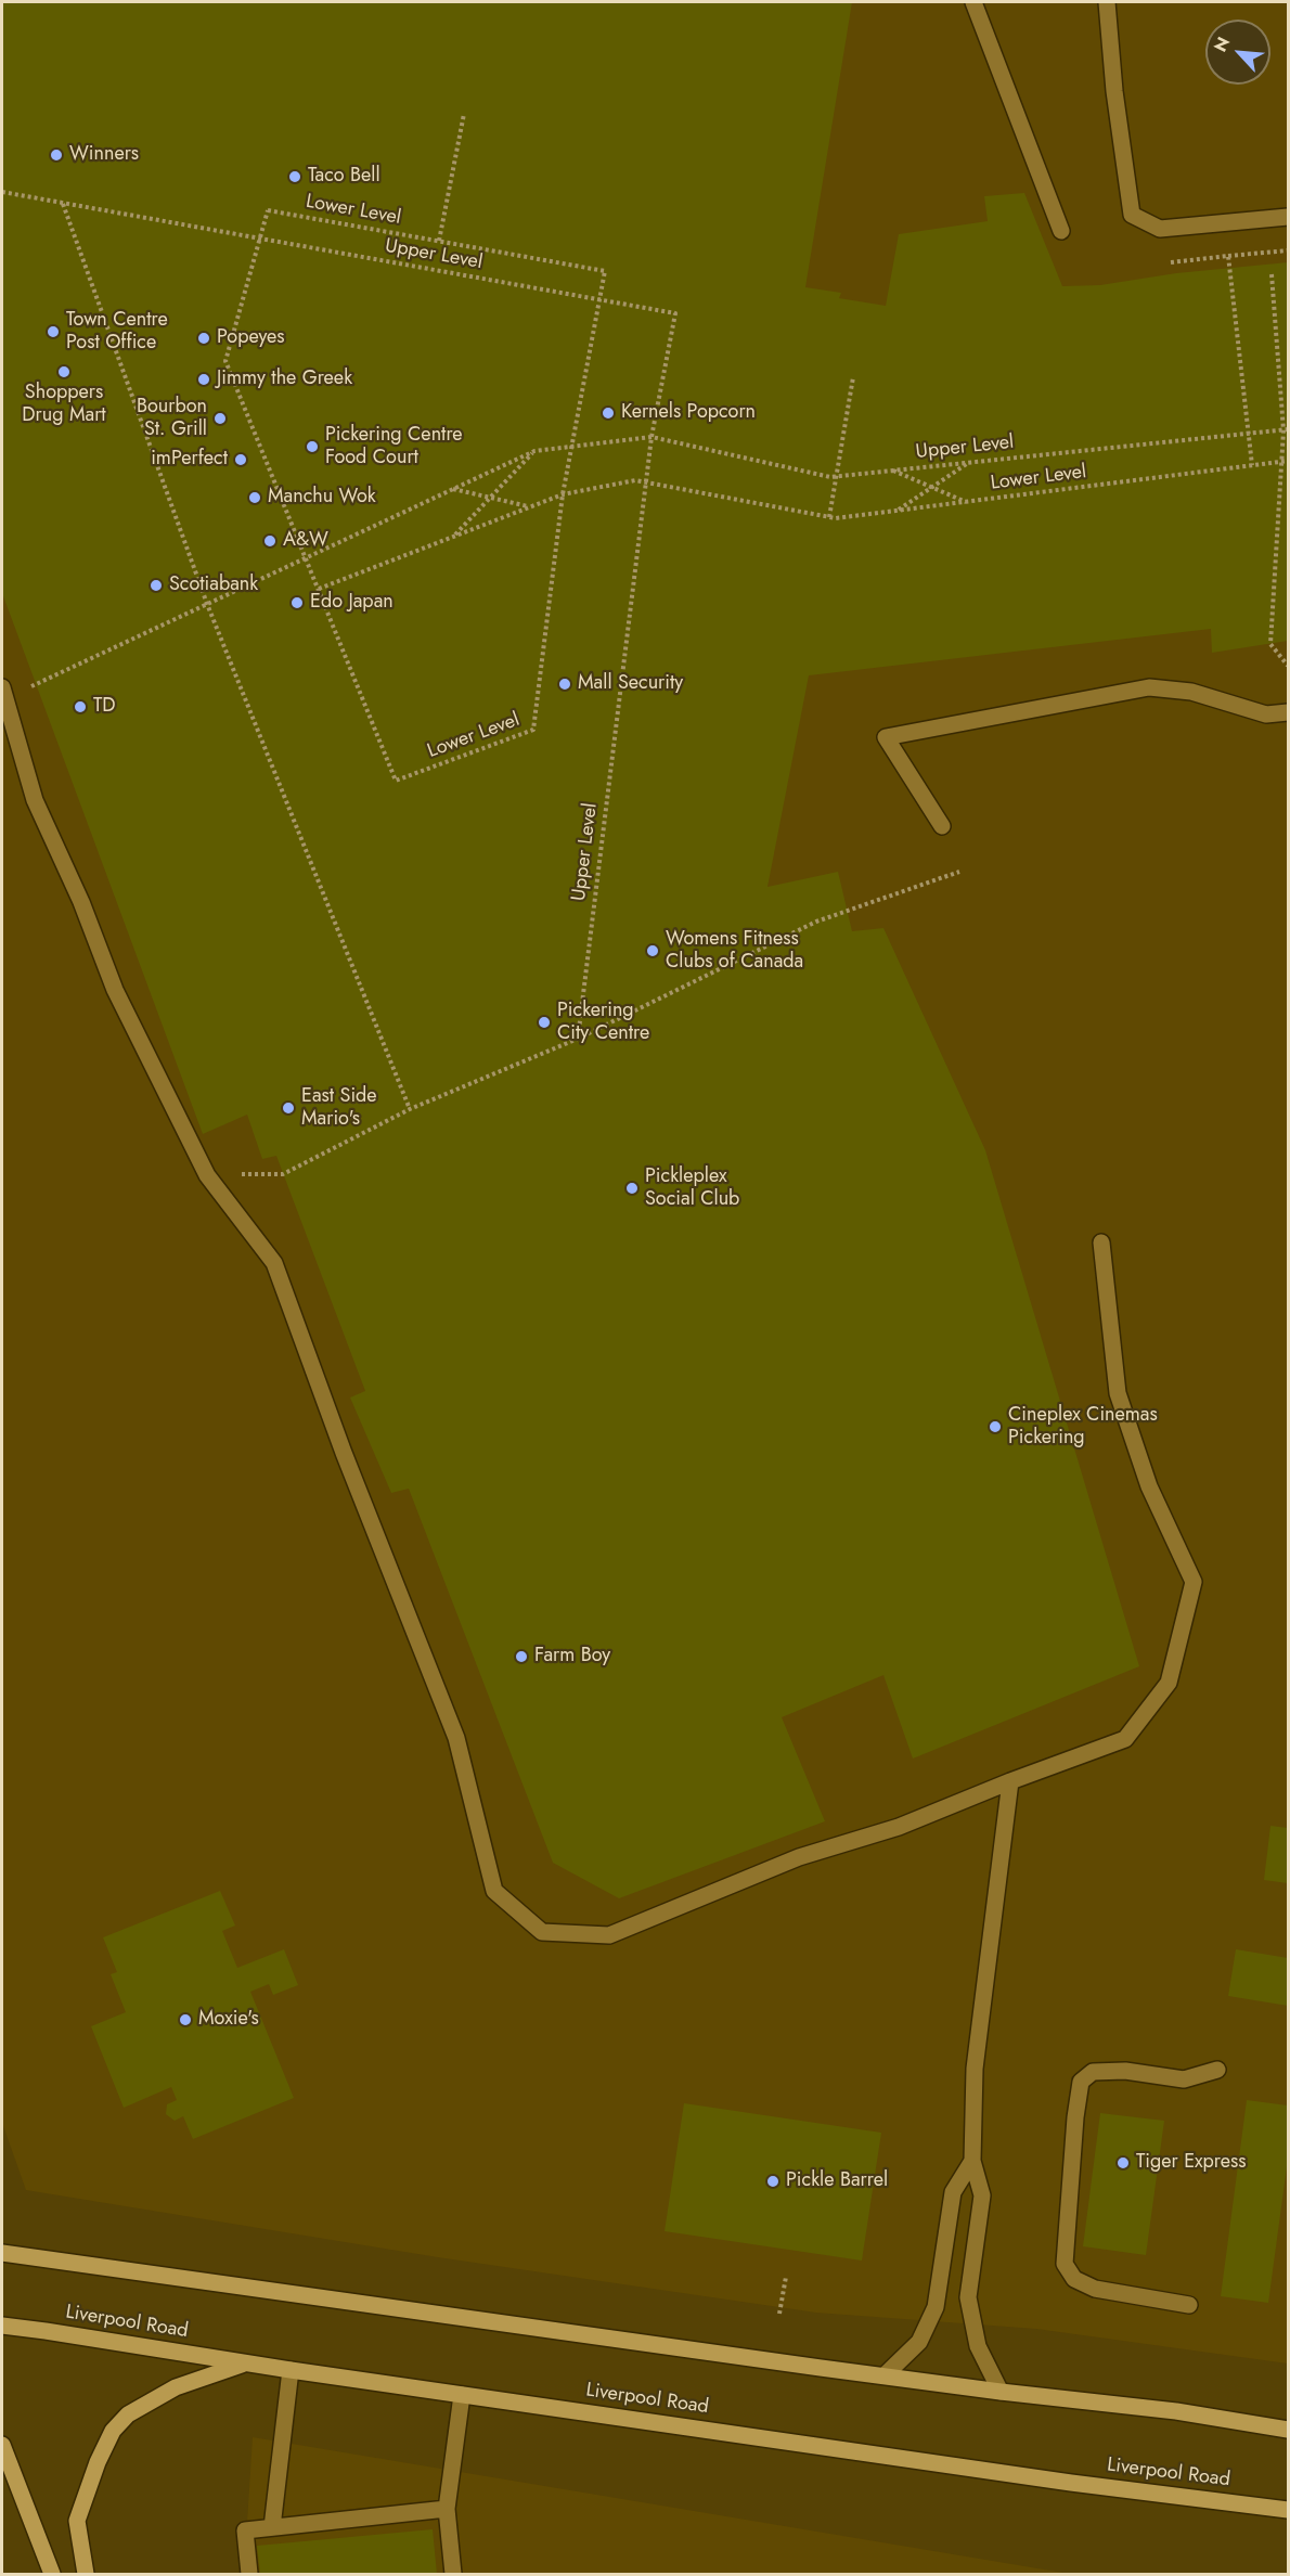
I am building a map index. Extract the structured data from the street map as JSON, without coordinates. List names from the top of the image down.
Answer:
{
  "streets": {
    "main road": ["Liverpool Road"],
    "path": ["Lower Level", "Upper Level"]
  },
  "places": [
    "Winners",
    "Taco Bell",
    "Town Centre Post Office",
    "Popeyes",
    "Shoppers Drug Mart",
    "Jimmy the Greek",
    "Kernels Popcorn",
    "Bourbon St. Grill",
    "Pickering Centre Food Court",
    "imPerfect",
    "Manchu Wok",
    "A&W",
    "Scotiabank",
    "Edo Japan",
    "Mall Security",
    "TD",
    "Womens Fitness Clubs of Canada",
    "Pickering City Centre",
    "East Side Mario's",
    "Pickleplex Social Club",
    "Cineplex Cinemas Pickering",
    "Farm Boy",
    "Moxie's",
    "Tiger Express",
    "Pickle Barrel"
  ],
  "north": "top left"
}
